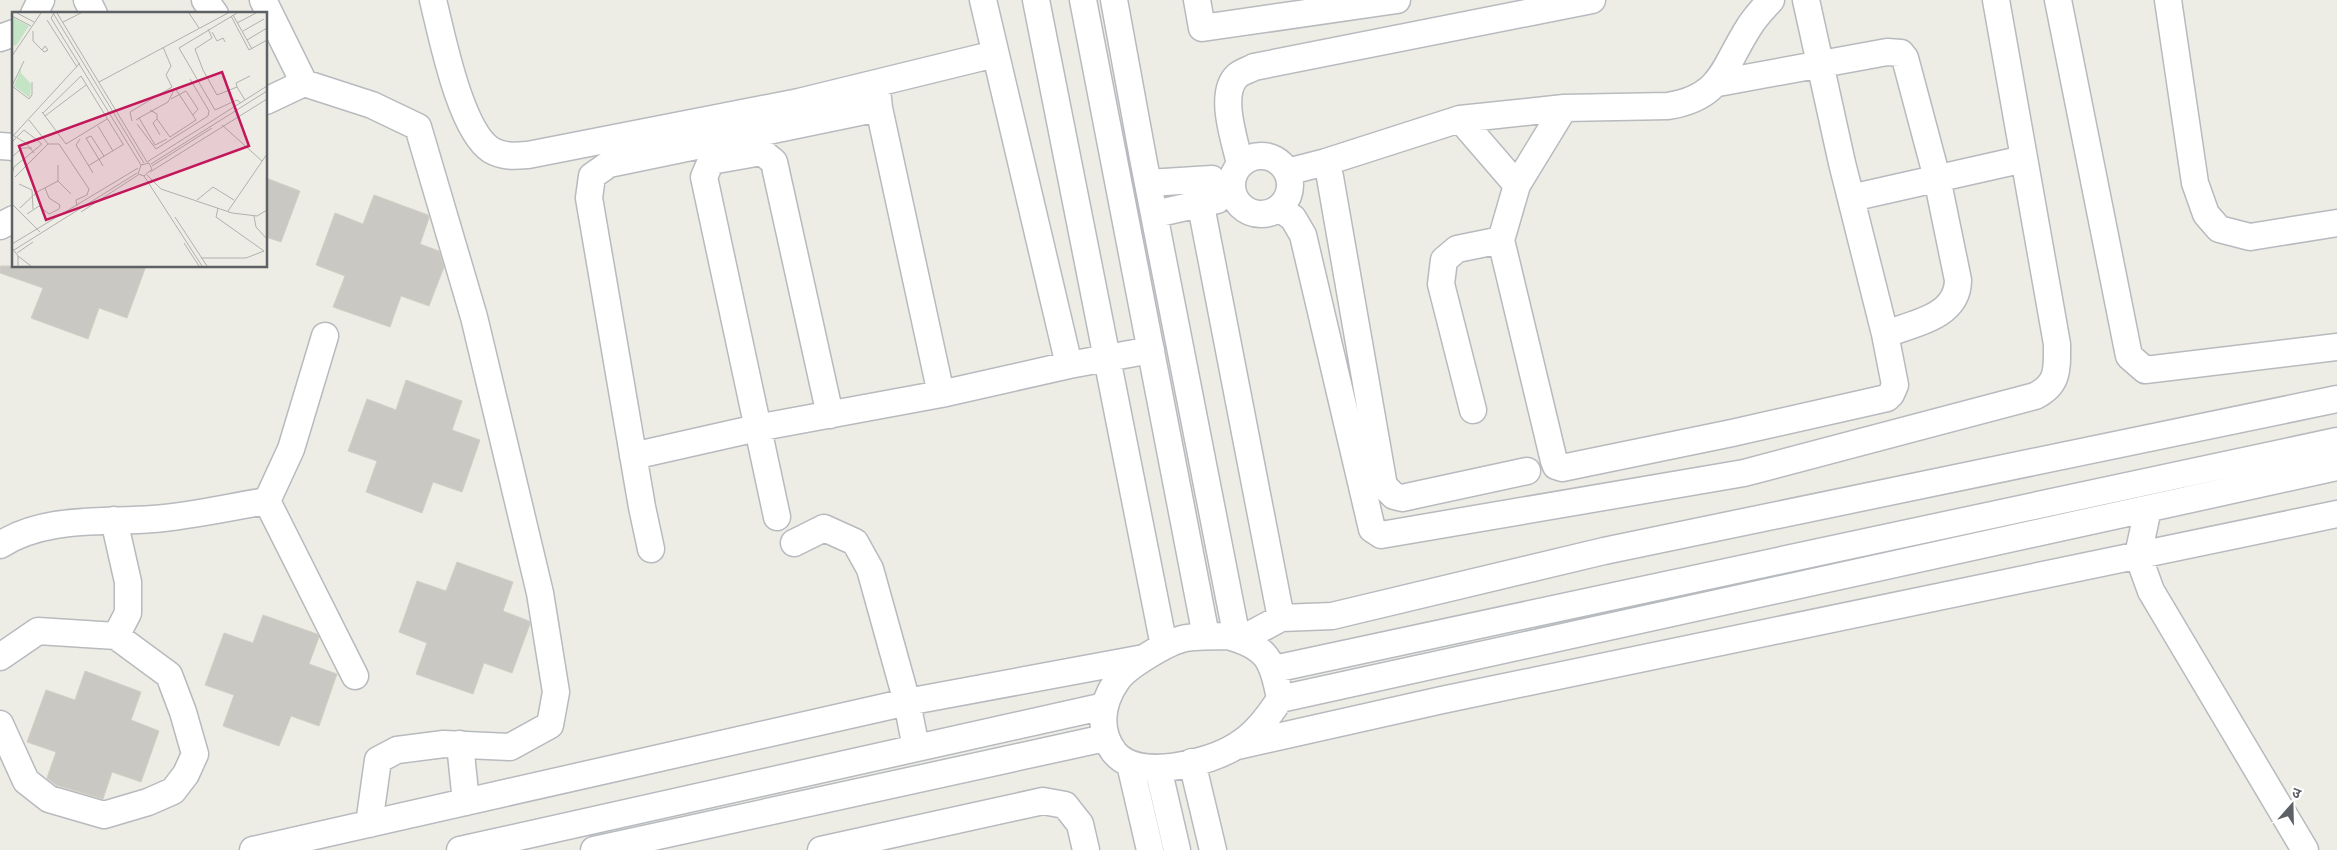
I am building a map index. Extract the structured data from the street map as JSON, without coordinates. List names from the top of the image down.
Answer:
{
  "north": "top"
}
